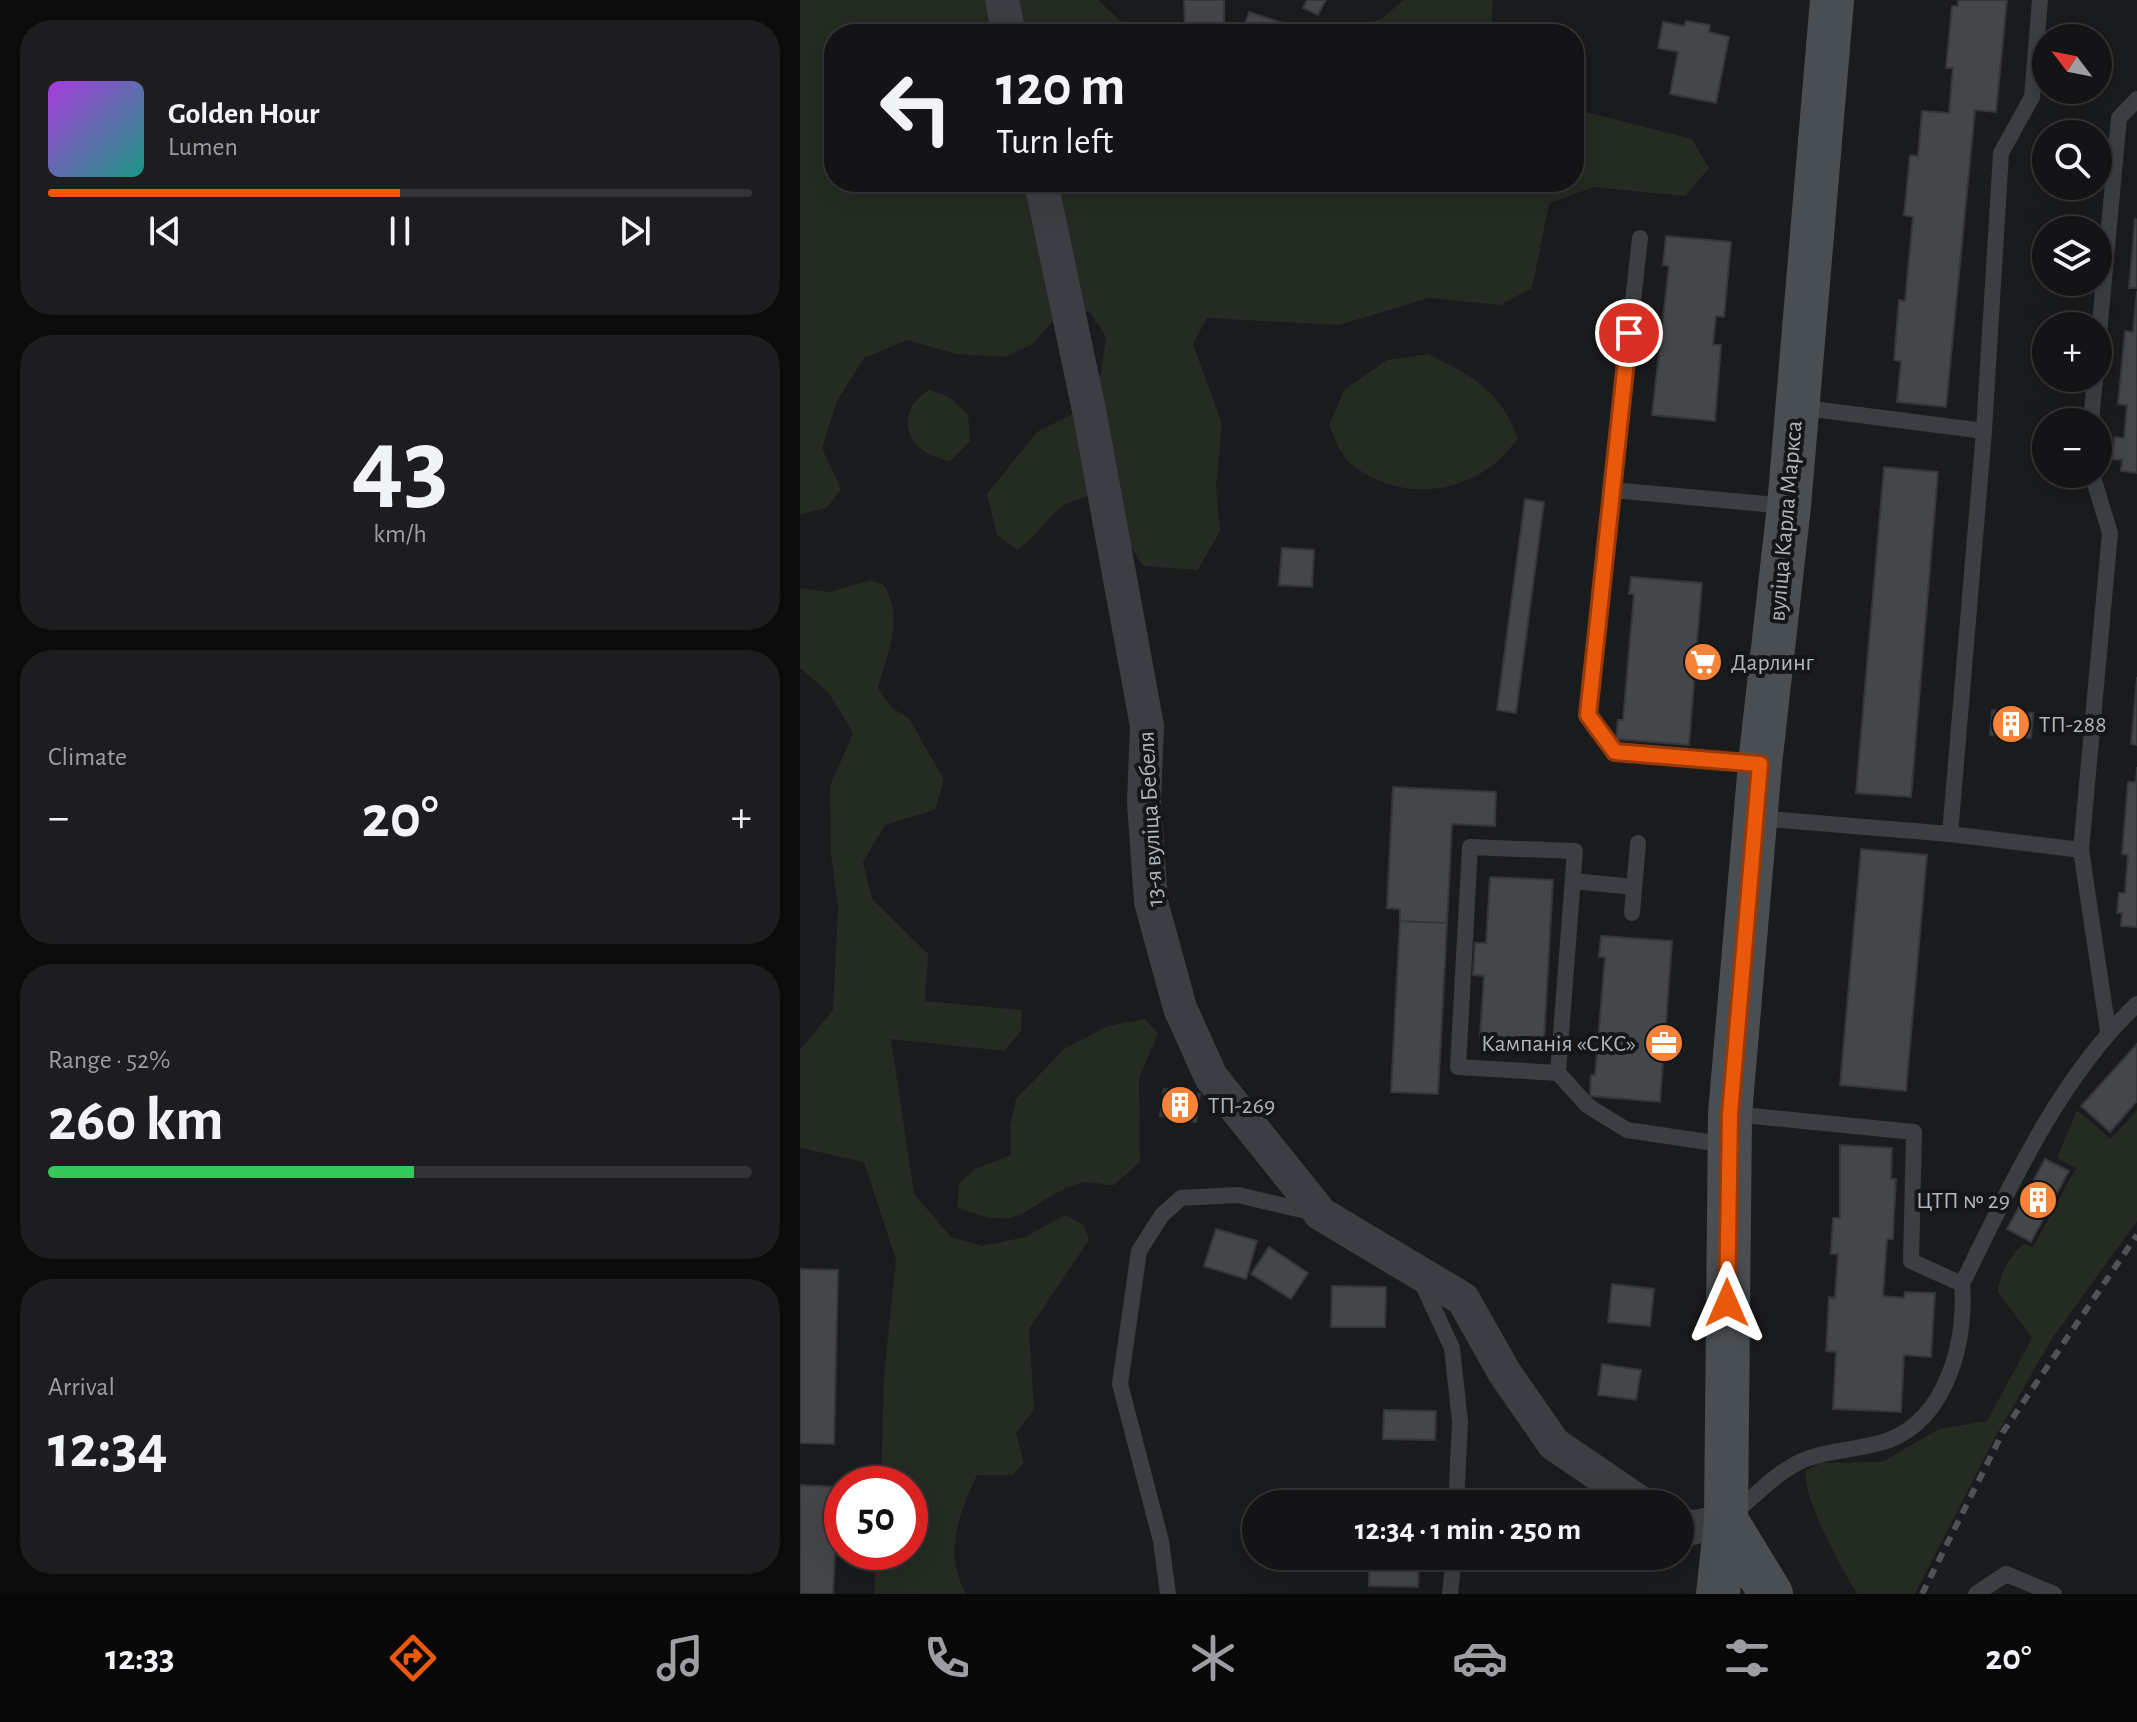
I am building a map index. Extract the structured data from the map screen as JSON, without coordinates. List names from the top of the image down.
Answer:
{
  "streets": {
    "main road": ["вуліца Карла Маркса"],
    "street": ["13-я вуліца Бебеля"]
  },
  "places": {
    "supermarket": ["Дарлинг"],
    "building": ["ТП-288", "ТП-269", "ЦТП № 29"],
    "office": ["Кампанія «СКС»"]
  },
  "north": "top left",
  "page": {
    "map_buttons": ["+", "−"],
    "turn": ["120 m", "Turn left"],
    "song": ["Golden Hour", "Lumen"],
    "tile": [
      ["43", "km/h"],
      "Climate",
      ["Range · 52%", "260 km"],
      ["Arrival", "12:34"]
    ],
    "heat": ["−", "20°", "+"],
    "limit": "50",
    "trip": "12:34 · 1 min · 250 m",
    "tabs": ["12:33", "20°"]
  }
}
